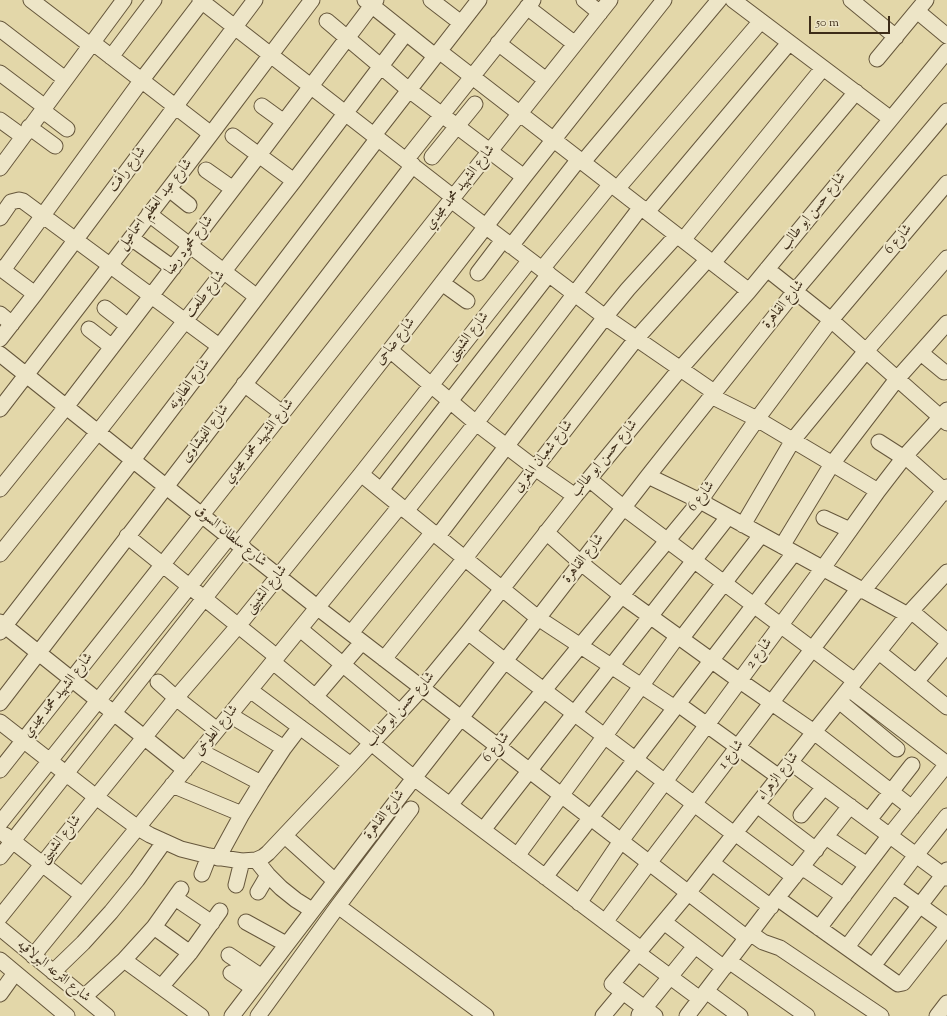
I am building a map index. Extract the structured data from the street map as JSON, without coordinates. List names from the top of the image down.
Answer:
{
  "streets": {
    "street": [
      "شارع رأفت",
      "شارع الشهيد محمد مجدي",
      "شارع عبد العظيم اسماعيل",
      "شارع حسن ابو طالب",
      "شارع 6",
      "شارع محمود رضا",
      "شارع طلعت",
      "شارع القاهرة",
      "شارع الشبينى",
      "شارع ضاحى",
      "شارع الطابونه",
      "شارع الفيشاوى",
      "شارع شعبان المغربى",
      "شارع سلطان السوق",
      "شارع 2",
      "شارع الطوخى",
      "شارع 1",
      "شارع الزهراء",
      "شارع الترعه البولاقيه"
    ]
  },
  "crossings": [
    ["شارع الشهيد محمد مجدي", "شارع سلطان السوق"],
    ["شارع عبد العظيم اسماعيل", "شارع سلطان السوق"],
    ["شارع حسن ابو طالب", "شارع سلطان السوق"],
    ["شارع 6", "شارع سلطان السوق"],
    ["شارع محمود رضا", "شارع سلطان السوق"],
    ["شارع طلعت", "شارع سلطان السوق"],
    ["شارع القاهرة", "شارع سلطان السوق"],
    ["شارع الشبينى", "شارع سلطان السوق"],
    ["شارع ضاحى", "شارع سلطان السوق"],
    ["شارع الطابونه", "شارع سلطان السوق"],
    ["شارع الفيشاوى", "شارع سلطان السوق"],
    ["شارع شعبان المغربى", "شارع سلطان السوق"],
    ["شارع سلطان السوق", "شارع 2"],
    ["شارع سلطان السوق", "شارع الطوخى"],
    ["شارع سلطان السوق", "شارع 1"],
    ["شارع سلطان السوق", "شارع الزهراء"],
    ["شارع الطوخى", "شارع الترعه البولاقيه"]
  ],
  "scale_bar": "50 m"
}
